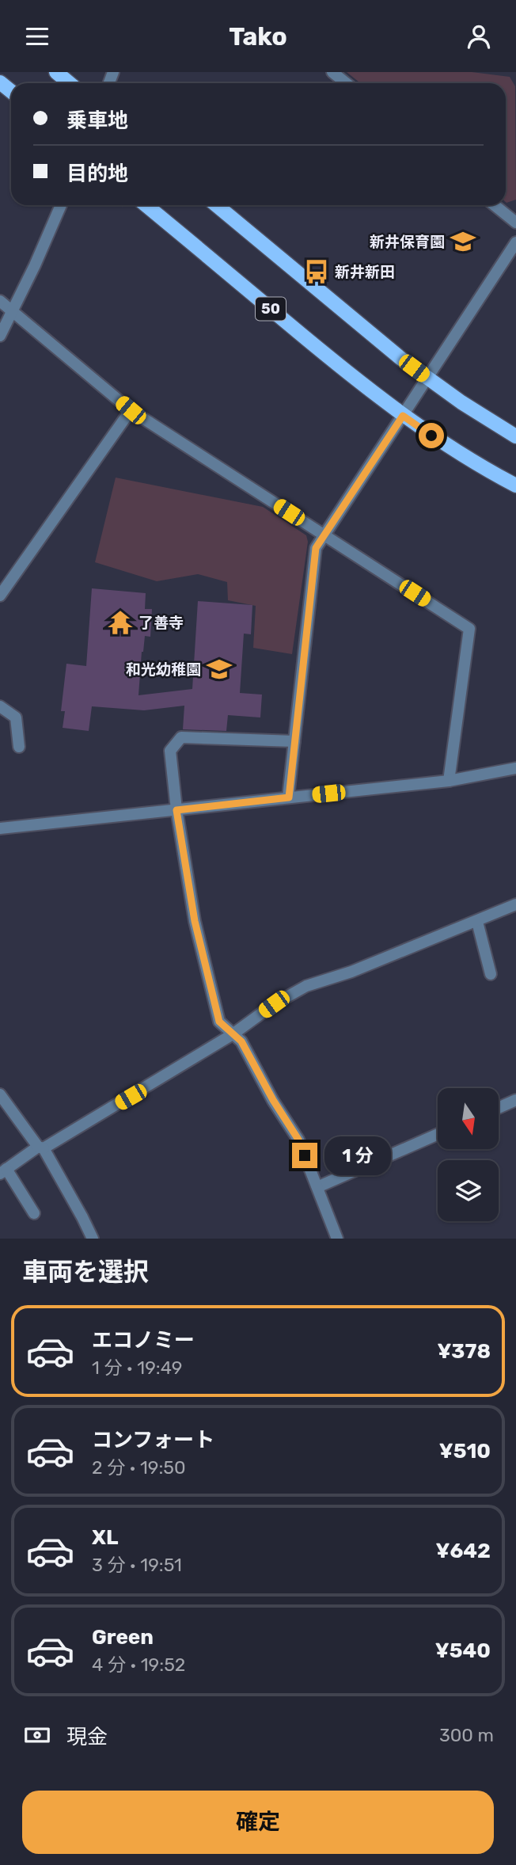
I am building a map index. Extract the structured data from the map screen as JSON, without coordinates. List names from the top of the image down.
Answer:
{
  "streets": {
    "main road": ["50"]
  },
  "places": {
    "school or university": ["新井保育園", "和光幼稚園"],
    "bus stop": ["新井新田"],
    "temple": ["了善寺"]
  },
  "north": "bottom",
  "page": {
    "header": "Tako",
    "banner": ["乗車地", "目的地"],
    "bubble": "1 分",
    "heading": "車両を選択",
    "list": [
      {
        "name": "エコノミー",
        "note": "1 分 · 19:49",
        "value": "¥378"
      },
      {
        "name": "コンフォート",
        "note": "2 分 · 19:50",
        "value": "¥510"
      },
      {
        "name": "XL",
        "note": "3 分 · 19:51",
        "value": "¥642"
      },
      {
        "name": "Green",
        "note": "4 分 · 19:52",
        "value": "¥540"
      }
    ],
    "pay": ["現金", "300 m"],
    "buttons": "確定"
  }
}
